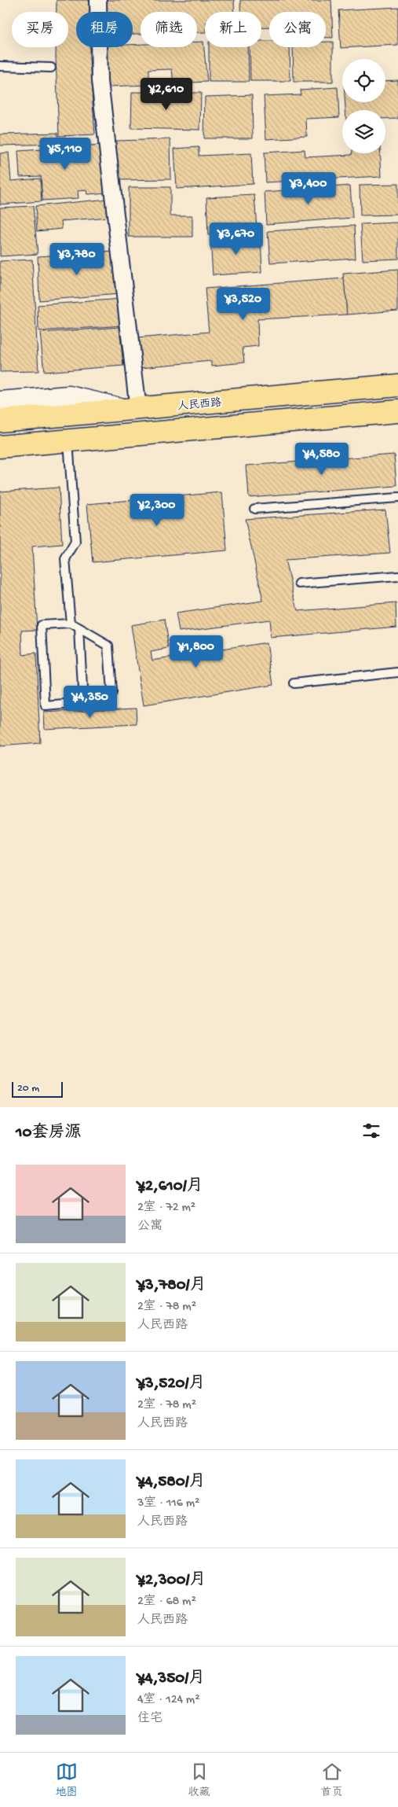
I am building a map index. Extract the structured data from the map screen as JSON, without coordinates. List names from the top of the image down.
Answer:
{
  "streets": {
    "main road": ["人民西路"]
  },
  "scale_bar": "20 m",
  "page": {
    "chip": [
      "买房",
      "租房",
      "筛选",
      "新上",
      "公寓"
    ],
    "price": [
      "¥2,610",
      "¥5,110",
      "¥3,400",
      "¥3,670",
      "¥3,780",
      "¥3,520",
      "¥4,580",
      "¥2,300",
      "¥1,800",
      "¥4,350"
    ],
    "scale": "20 m",
    "heading": "10套房源",
    "list": [
      {
        "name": "¥2,610/月",
        "note": "2室 · 72 m² · 公寓"
      },
      {
        "name": "¥3,780/月",
        "note": "2室 · 78 m² · 人民西路"
      },
      {
        "name": "¥3,520/月",
        "note": "2室 · 78 m² · 人民西路"
      },
      {
        "name": "¥4,580/月",
        "note": "3室 · 116 m² · 人民西路"
      },
      {
        "name": "¥2,300/月",
        "note": "2室 · 68 m² · 人民西路"
      },
      {
        "name": "¥4,350/月",
        "note": "4室 · 124 m² · 住宅"
      }
    ],
    "tabs": ["地图", "收藏", "首页"]
  }
}
